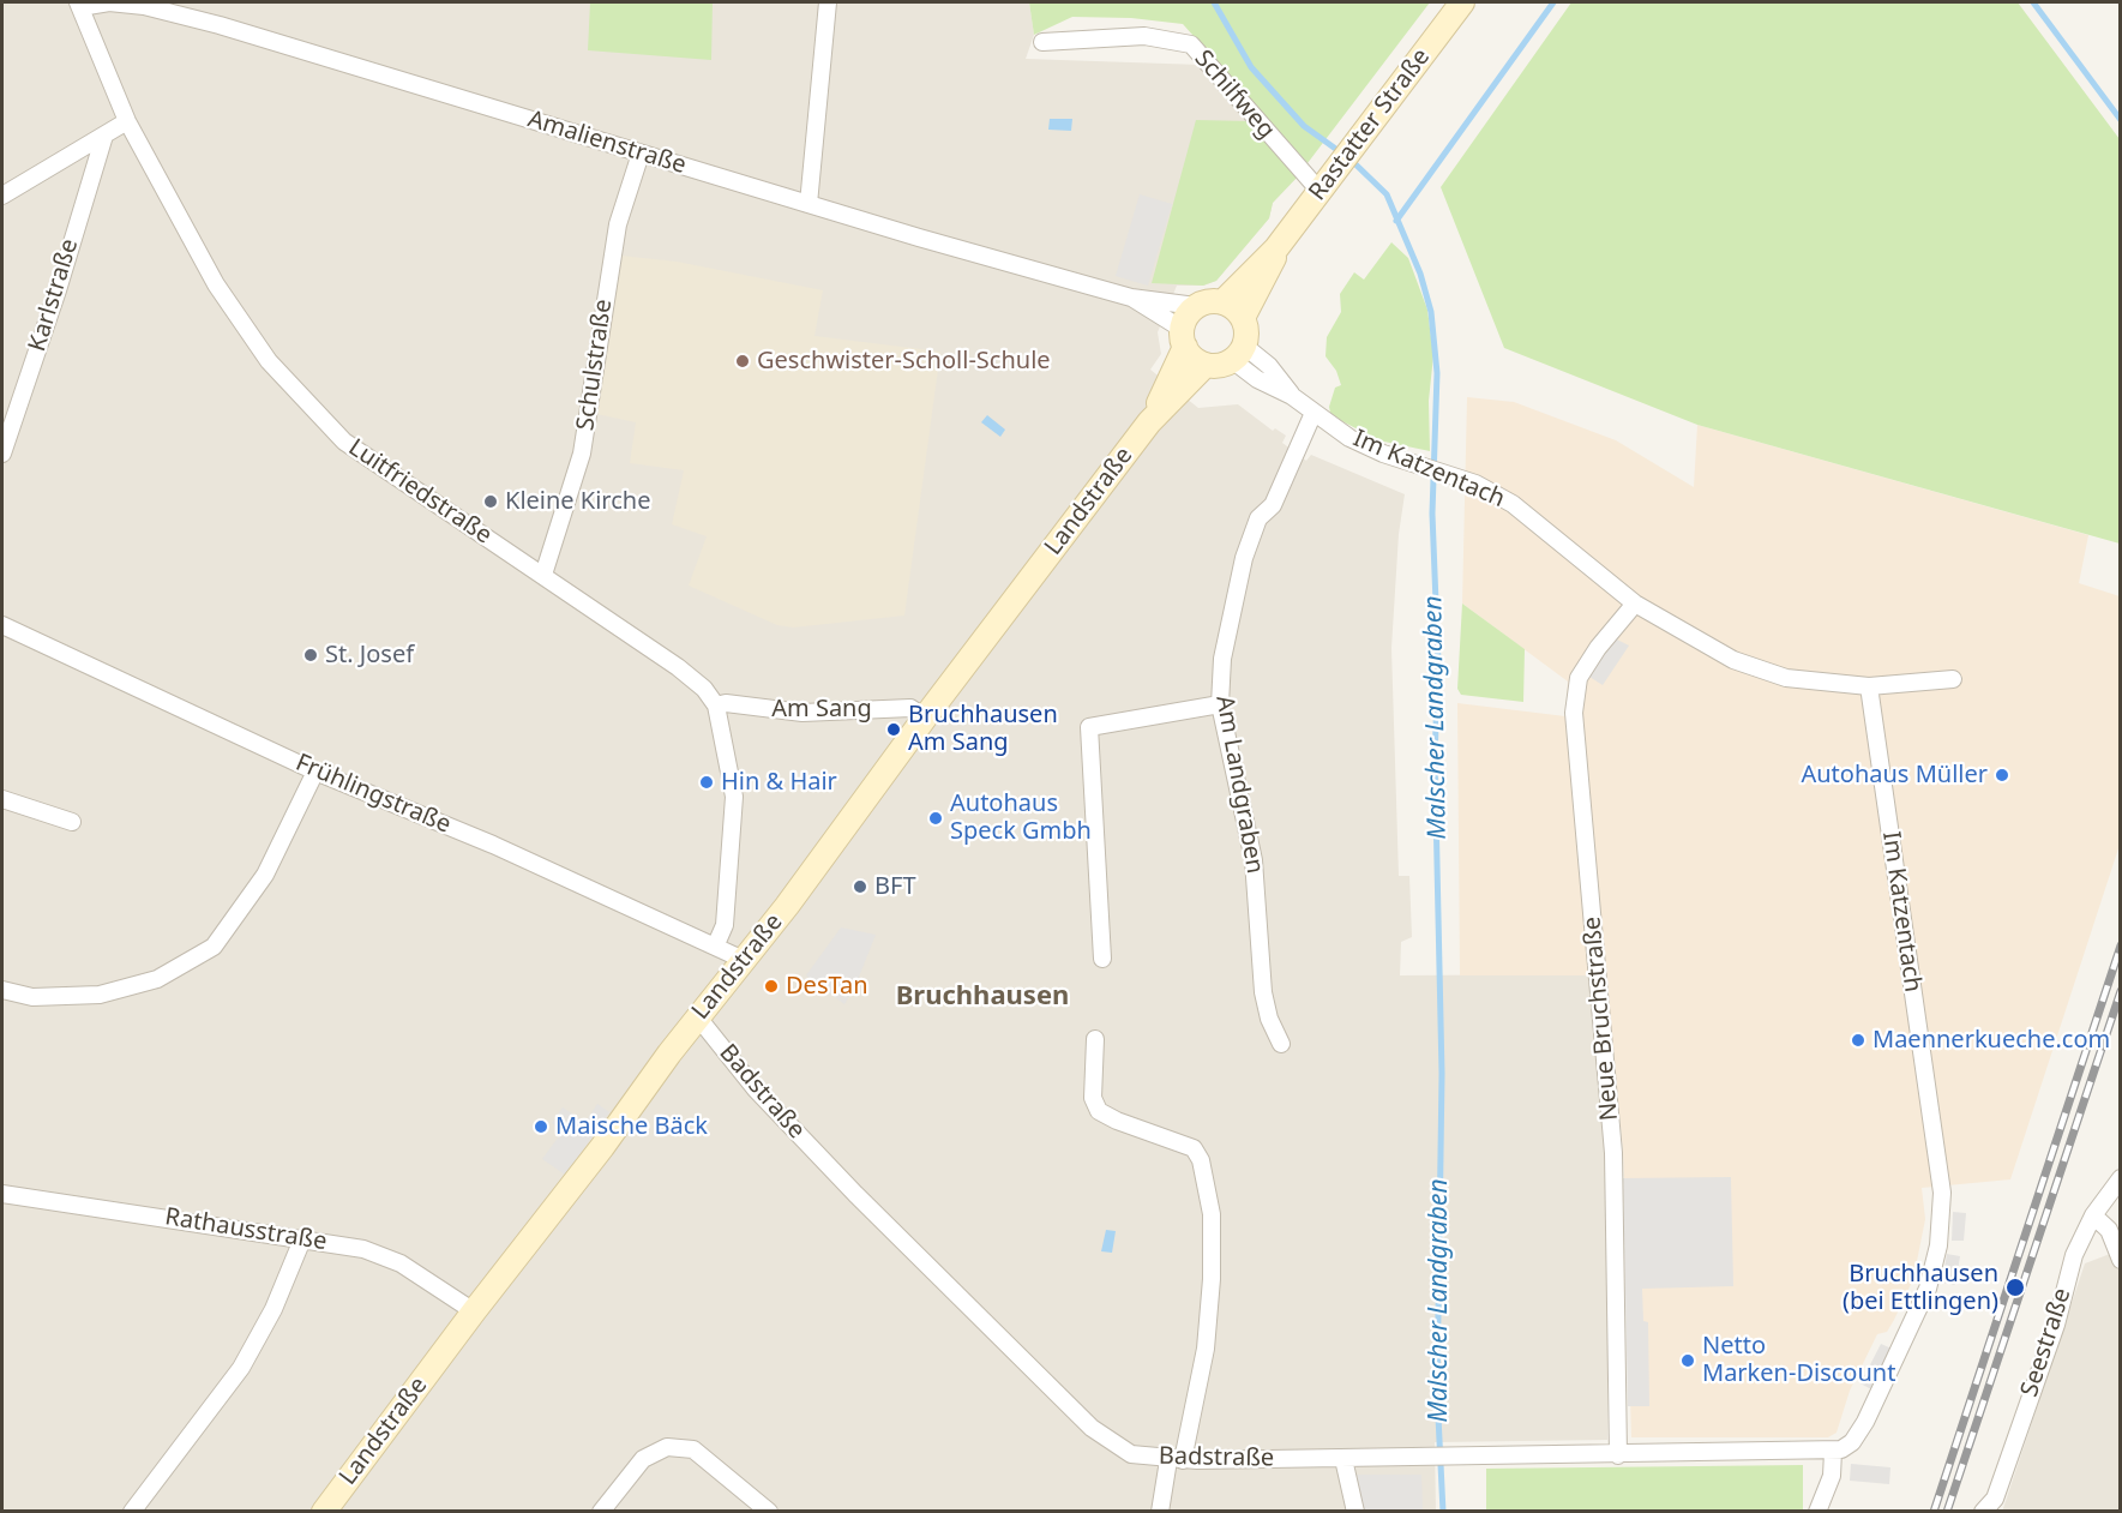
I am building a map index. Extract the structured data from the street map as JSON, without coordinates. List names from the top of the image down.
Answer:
{
  "streets": {
    "street": [
      "Schilfweg",
      "Rastatter Straße",
      "Amalienstraße",
      "Karlstraße",
      "Schulstraße",
      "Im Katzentach",
      "Luitfriedstraße",
      "Landstraße",
      "Am Sang",
      "Am Landgraben",
      "Frühlingstraße",
      "Neue Bruchstraße",
      "Badstraße",
      "Rathausstraße",
      "Seestraße"
    ]
  },
  "crossings": [
    ["Schilfweg", "Rastatter Straße"],
    ["Rastatter Straße", "Amalienstraße"],
    ["Rastatter Straße", "Im Katzentach"],
    ["Rastatter Straße", "Landstraße"],
    ["Amalienstraße", "Schulstraße"],
    ["Amalienstraße", "Im Katzentach"],
    ["Amalienstraße", "Luitfriedstraße"],
    ["Amalienstraße", "Landstraße"],
    ["Schulstraße", "Luitfriedstraße"],
    ["Im Katzentach", "Landstraße"],
    ["Im Katzentach", "Am Landgraben"],
    ["Im Katzentach", "Neue Bruchstraße"],
    ["Im Katzentach", "Badstraße"],
    ["Luitfriedstraße", "Am Sang"],
    ["Landstraße", "Am Sang"],
    ["Landstraße", "Frühlingstraße"],
    ["Landstraße", "Badstraße"],
    ["Landstraße", "Rathausstraße"],
    ["Neue Bruchstraße", "Badstraße"]
  ],
  "districts": ["Bruchhausen"],
  "water": ["Malscher Landgraben"],
  "places": [
    "Geschwister-Scholl-Schule",
    "Kleine Kirche",
    "St. Josef",
    "Bruchhausen Am Sang",
    "Autohaus Müller",
    "Hin & Hair",
    "Autohaus Speck Gmbh",
    "BFT",
    "DesTan",
    "Maennerkueche.com",
    "Maische Bäck",
    "Bruchhausen (bei Ettlingen)",
    "Netto Marken-Discount"
  ]
}
